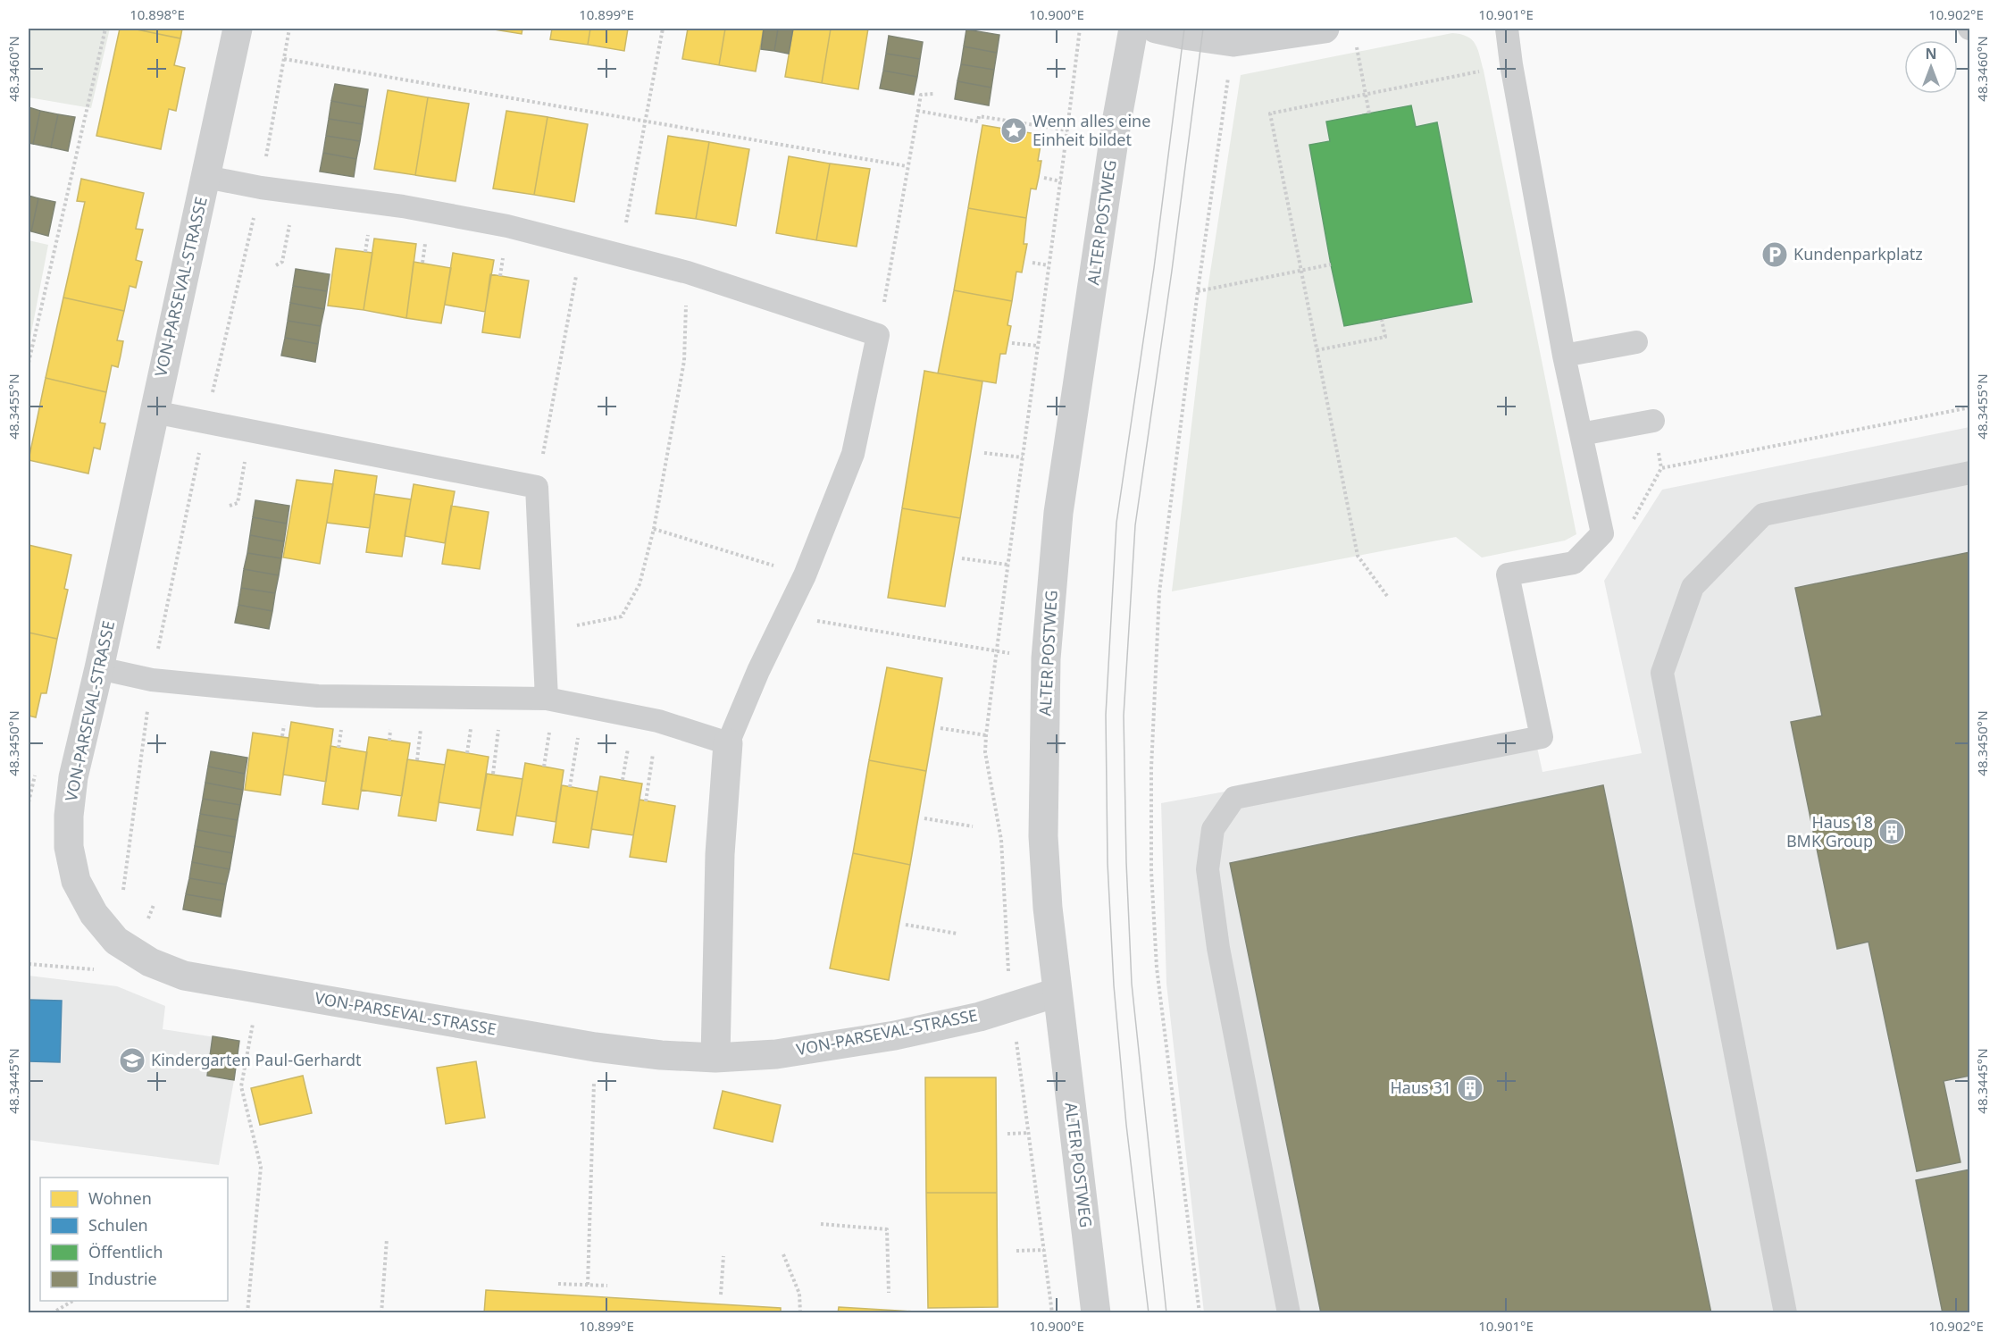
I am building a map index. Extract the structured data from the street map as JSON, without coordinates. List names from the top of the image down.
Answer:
{
  "streets": {
    "street": ["ALTER POSTWEG", "VON-PARSEVAL-STRASSE"]
  },
  "crossings": [
    ["ALTER POSTWEG", "VON-PARSEVAL-STRASSE"]
  ],
  "places": {
    "place": ["Wenn alles eine Einheit bildet"],
    "parking": ["Kundenparkplatz"],
    "building": ["Haus 18 BMK Group", "Haus 31"],
    "school or university": ["Kindergarten Paul-Gerhardt"]
  },
  "legend": [
    "Wohnen",
    "Schulen",
    "Öffentlich",
    "Industrie"
  ],
  "north": "top",
  "coordinates": [
    "10.898°E",
    "10.899°E",
    "10.900°E",
    "10.901°E",
    "10.902°E",
    "48.3460°N",
    "48.3455°N",
    "48.3450°N",
    "48.3445°N"
  ]
}
